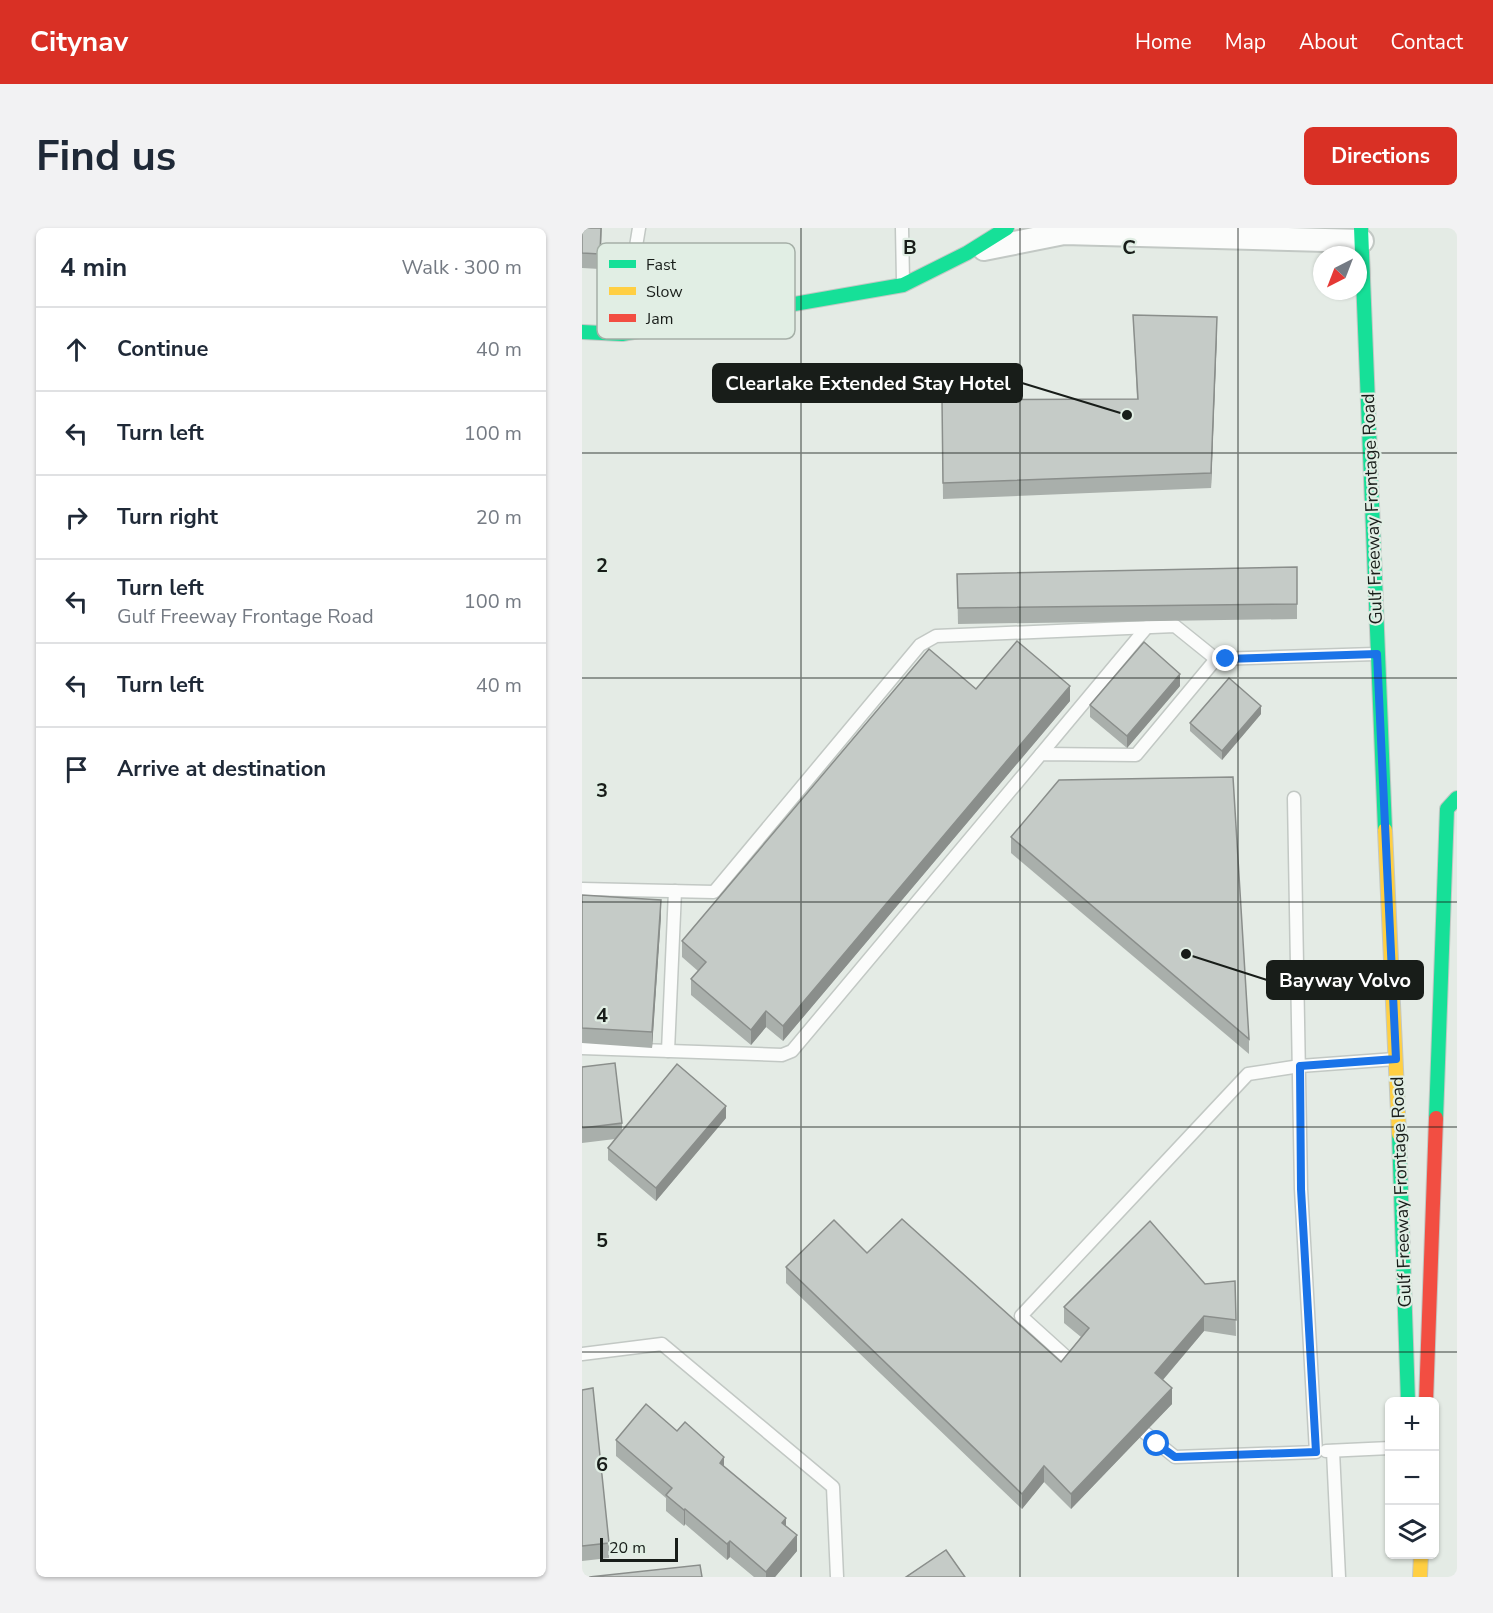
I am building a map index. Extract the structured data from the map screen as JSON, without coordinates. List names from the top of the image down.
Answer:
{
  "streets": {
    "main road": ["Gulf Freeway Frontage Road"]
  },
  "places": ["Clearlake Extended Stay Hotel", "Bayway Volvo"],
  "legend": ["Fast", "Slow", "Jam"],
  "scale_bar": "20 m",
  "north": "bottom left",
  "page": {
    "header": "Citynav",
    "nav": [
      "Home",
      "Map",
      "About",
      "Contact"
    ],
    "buttons": "Directions",
    "title": "Find us",
    "heading": ["4 min", "Walk · 300 m"],
    "list": [
      ["Continue", "40 m"],
      ["Turn left", "100 m"],
      ["Turn right", "20 m"],
      ["Turn left", "Gulf Freeway Frontage Road", "100 m"],
      ["Turn left", "40 m"],
      "Arrive at destination"
    ],
    "map_buttons": ["+", "−"],
    "scale": "20 m"
  },
  "grid": {
    "columns": ["B", "C"],
    "rows": [
      "2",
      "3",
      "4",
      "5",
      "6"
    ]
  }
}
